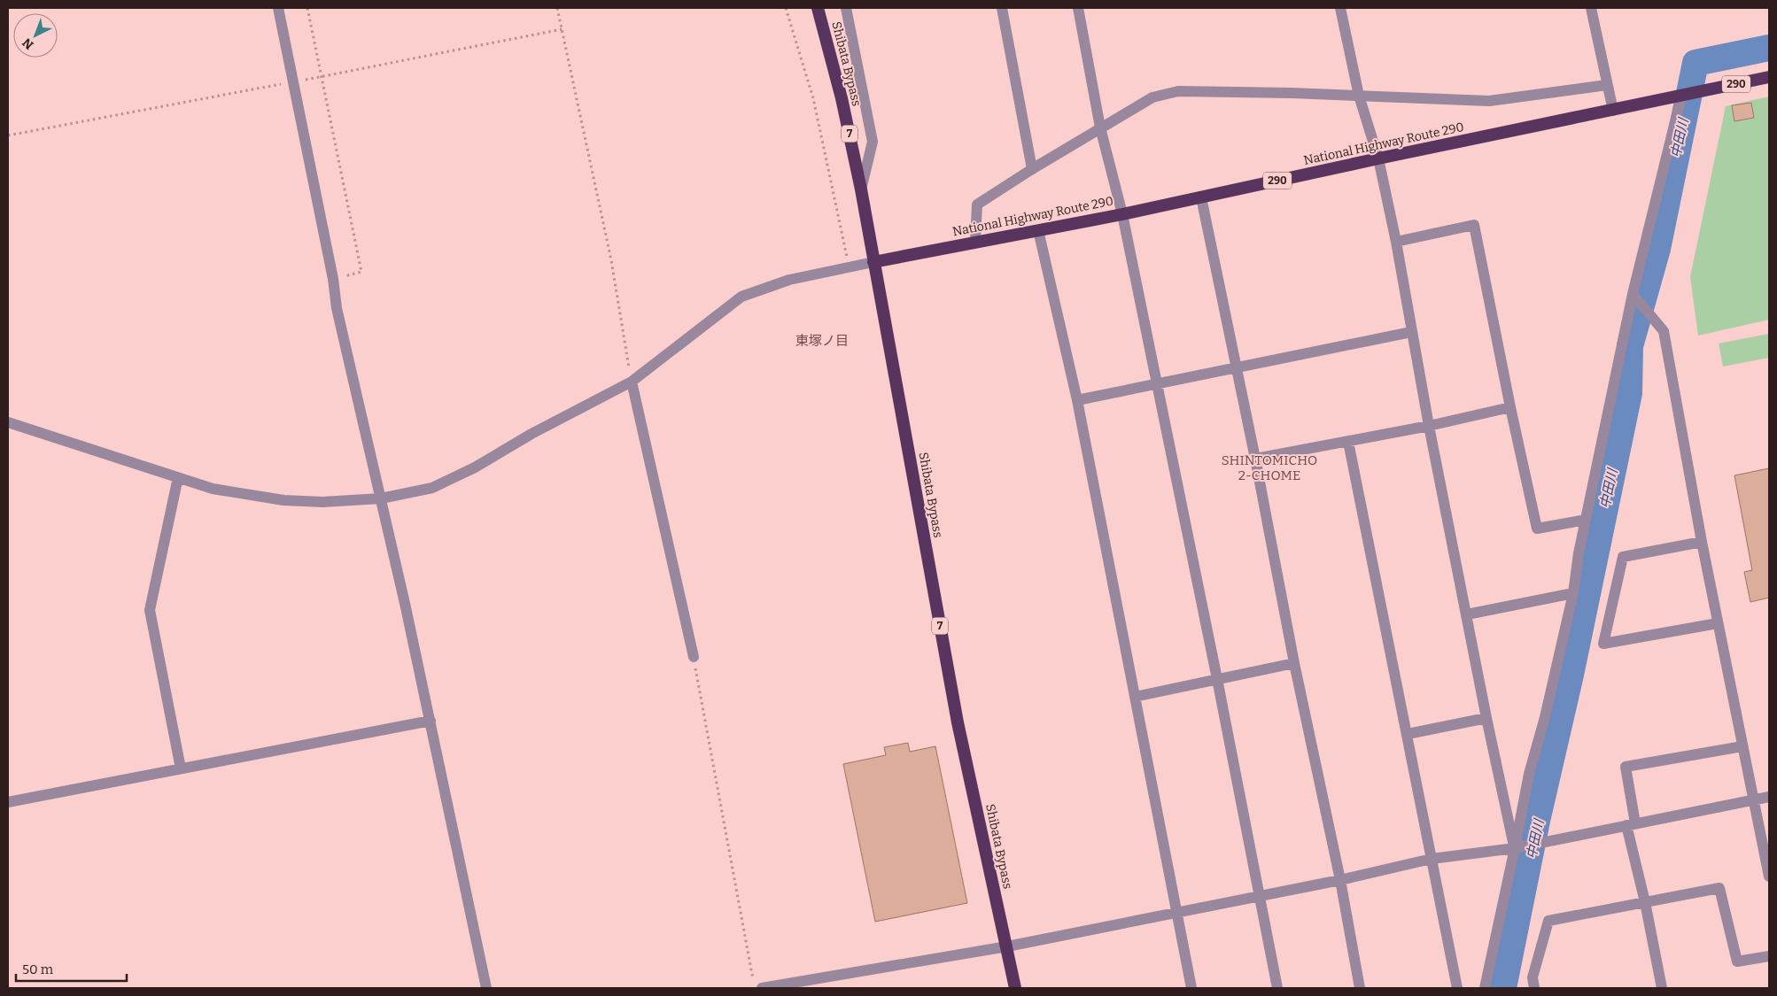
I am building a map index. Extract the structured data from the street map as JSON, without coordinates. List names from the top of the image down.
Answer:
{
  "streets": {
    "highway": [
      "Shibata Bypass",
      "290",
      "7",
      "National Highway Route 290"
    ]
  },
  "crossings": [
    ["Shibata Bypass", "National Highway Route 290"]
  ],
  "districts": ["東塚ノ目", "SHINTOMICHO 2-CHOME"],
  "water": ["中田川"],
  "scale_bar": "50 m",
  "north": "bottom left"
}
